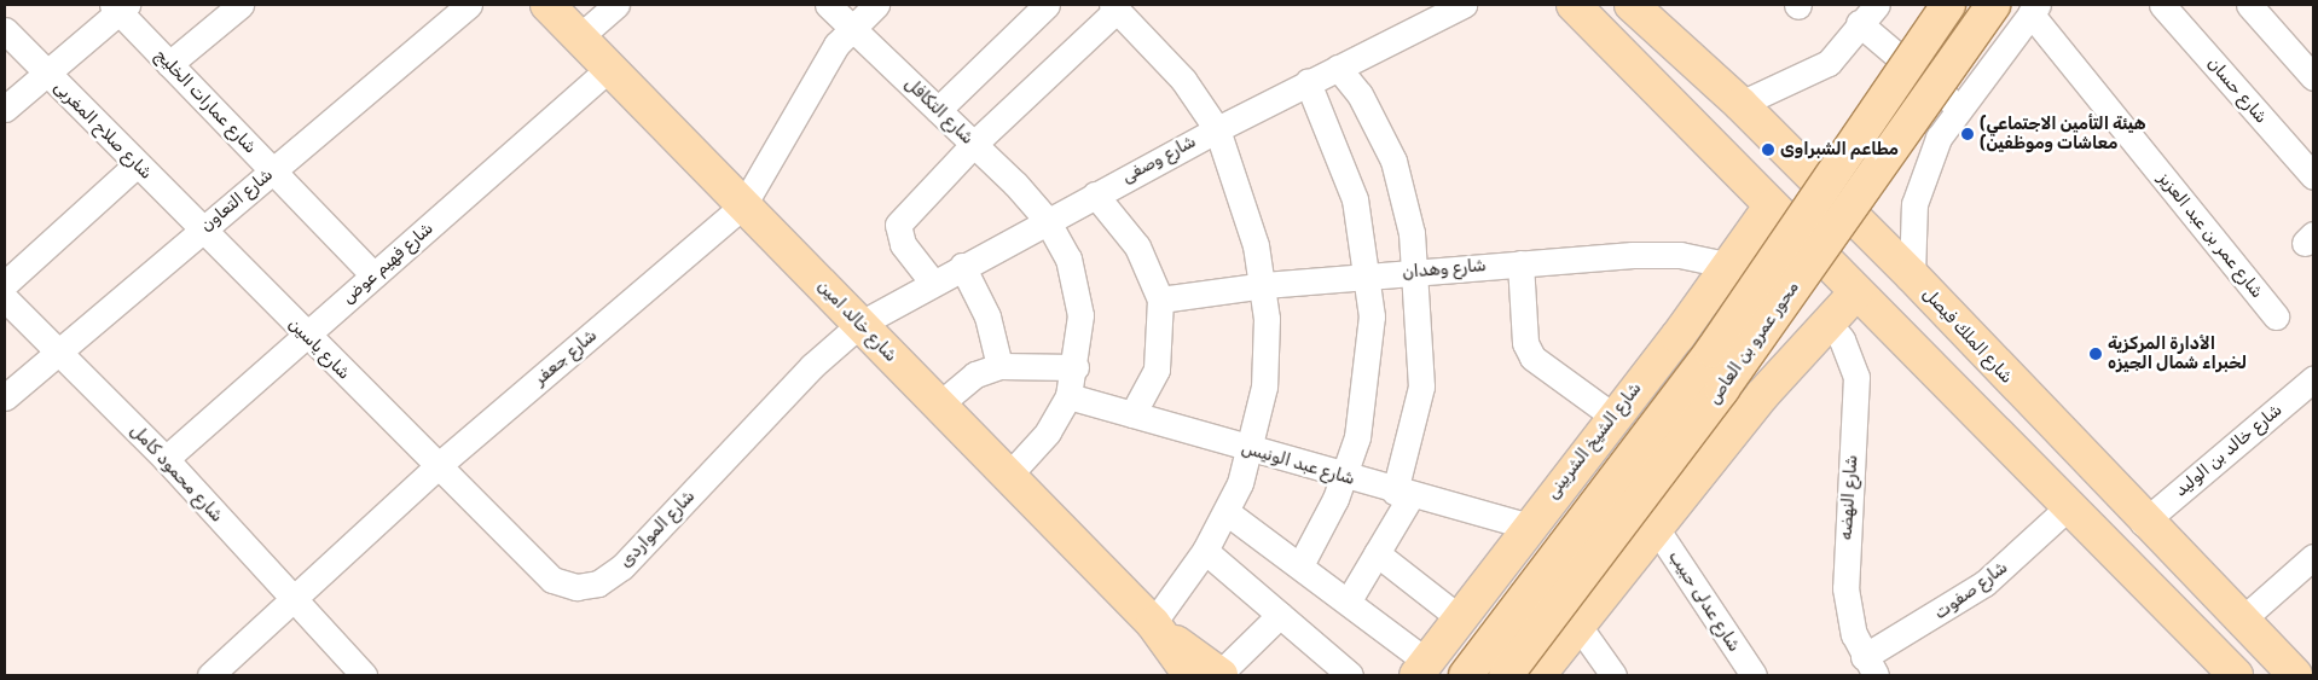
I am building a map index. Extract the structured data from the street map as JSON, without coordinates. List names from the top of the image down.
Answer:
{
  "streets": {
    "main road": [
      "شارع خالد امين",
      "شارع الملك فيصل",
      "محور عمرو بن العاص",
      "شارع الشيخ الشربينى"
    ],
    "street": [
      "شارع حسان",
      "شارع عمارات الخليج",
      "شارع التكافل",
      "شارع صلاح المغربى",
      "شارع وصفى",
      "شارع التعاون",
      "شارع عمر بن عبد العزيز",
      "شارع فهيم عوض",
      "شارع وهدان",
      "شارع ياسين",
      "شارع جعفر",
      "شارع خالد بن الوليد",
      "شارع عبد الونيس",
      "شارع محمود كامل",
      "شارع النهضه",
      "شارع المواردى",
      "شارع صفوت",
      "شارع عدلى حبيب"
    ]
  },
  "crossings": [
    ["شارع عمارات الخليج", "شارع التعاون"],
    ["شارع عمارات الخليج", "شارع فهيم عوض"],
    ["شارع التكافل", "شارع وصفى"],
    ["شارع التكافل", "شارع جعفر"],
    ["شارع صلاح المغربى", "شارع التعاون"],
    ["شارع صلاح المغربى", "شارع ياسين"],
    ["شارع وصفى", "شارع خالد امين"],
    ["شارع وصفى", "شارع المواردى"],
    ["شارع التعاون", "شارع ياسين"],
    ["شارع التعاون", "شارع محمود كامل"],
    ["شارع فهيم عوض", "شارع خالد امين"],
    ["شارع فهيم عوض", "شارع ياسين"],
    ["شارع فهيم عوض", "شارع محمود كامل"],
    ["شارع وهدان", "شارع الشيخ الشربينى"],
    ["شارع خالد امين", "شارع جعفر"],
    ["شارع خالد امين", "شارع المواردى"],
    ["شارع الملك فيصل", "شارع خالد بن الوليد"],
    ["شارع ياسين", "شارع جعفر"],
    ["شارع ياسين", "شارع المواردى"],
    ["شارع جعفر", "شارع محمود كامل"],
    ["شارع جعفر", "شارع المواردى"],
    ["شارع الشيخ الشربينى", "شارع عبد الونيس"],
    ["شارع النهضه", "شارع صفوت"]
  ],
  "places": ["(هيئة التأمين الاجتماعي (معاشات وموظفين", "مطاعم الشبراوى", "الأدارة المركزية لخبراء شمال الجيزه"]
}
